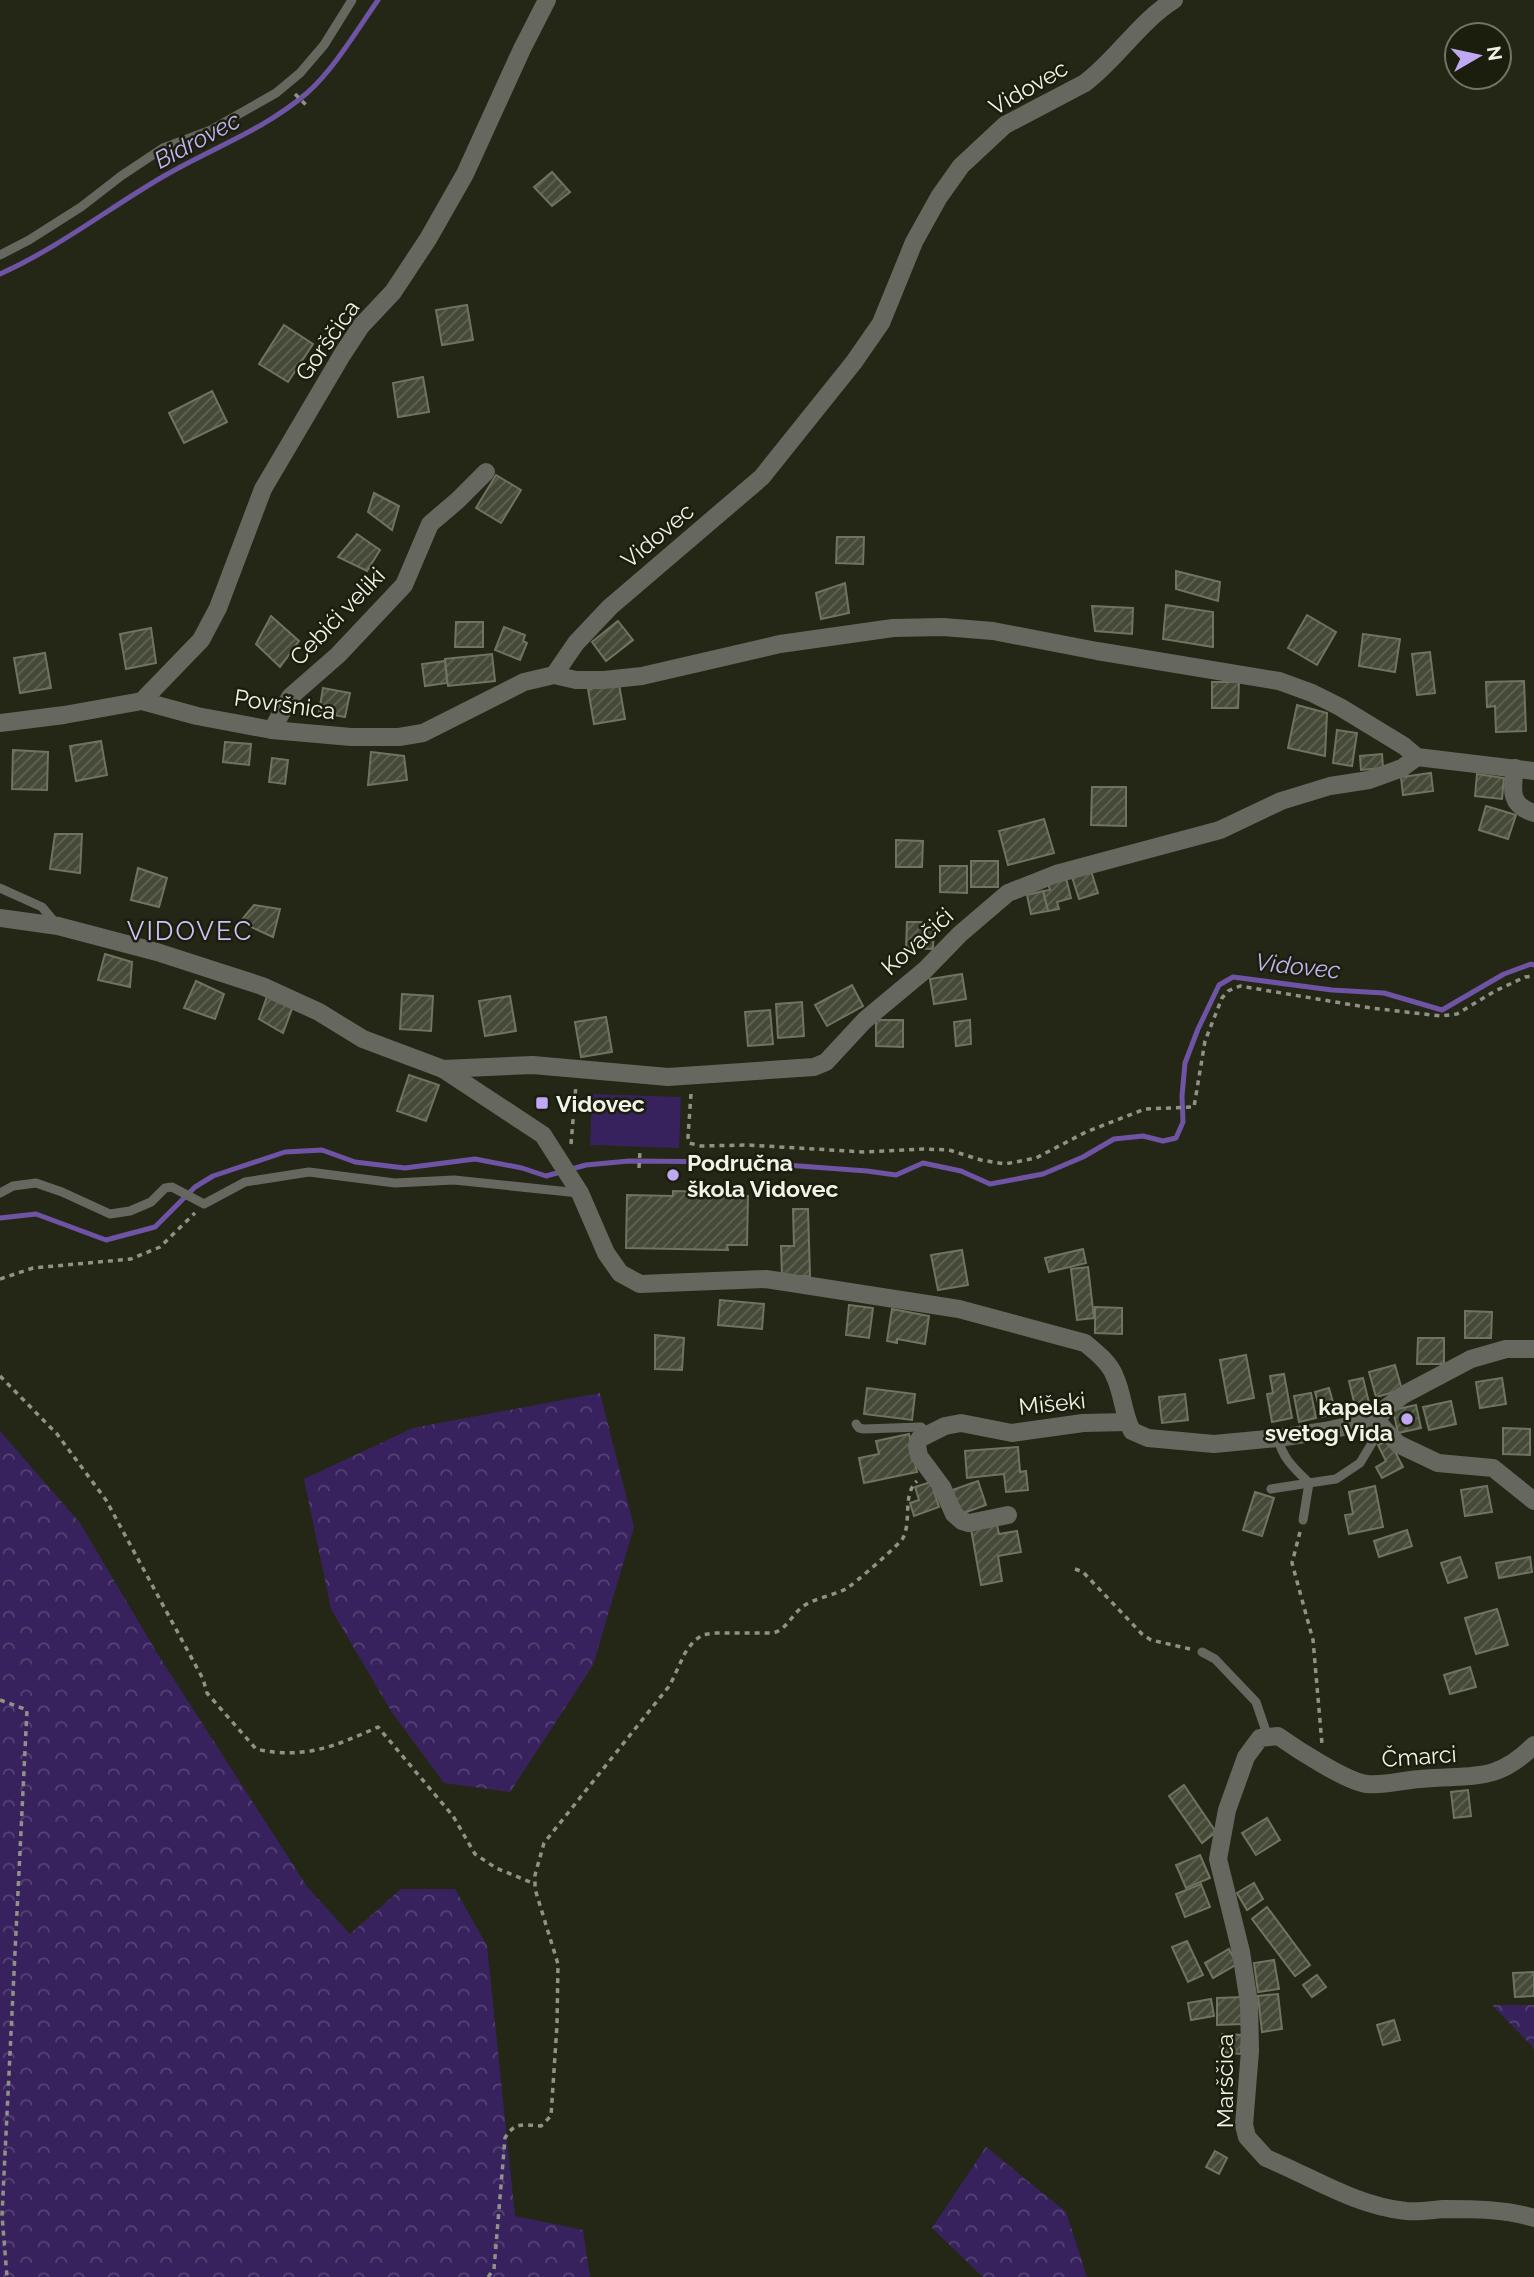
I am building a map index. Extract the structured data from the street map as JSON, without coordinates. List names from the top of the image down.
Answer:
{
  "streets": {
    "street": [
      "Vidovec",
      "Gorščica",
      "Cebići veliki",
      "Površnica",
      "Kovačići",
      "Mišeki",
      "Čmarci",
      "Marščica"
    ]
  },
  "crossings": [
    ["Vidovec", "Površnica"],
    ["Gorščica", "Površnica"],
    ["Cebići veliki", "Površnica"],
    ["Čmarci", "Marščica"]
  ],
  "districts": ["VIDOVEC"],
  "water": ["Bidrovec", "Vidovec"],
  "places": {
    "transit": ["Vidovec"],
    "other": ["Područna škola Vidovec", "kapela svetog Vida"]
  },
  "north": "right"
}
